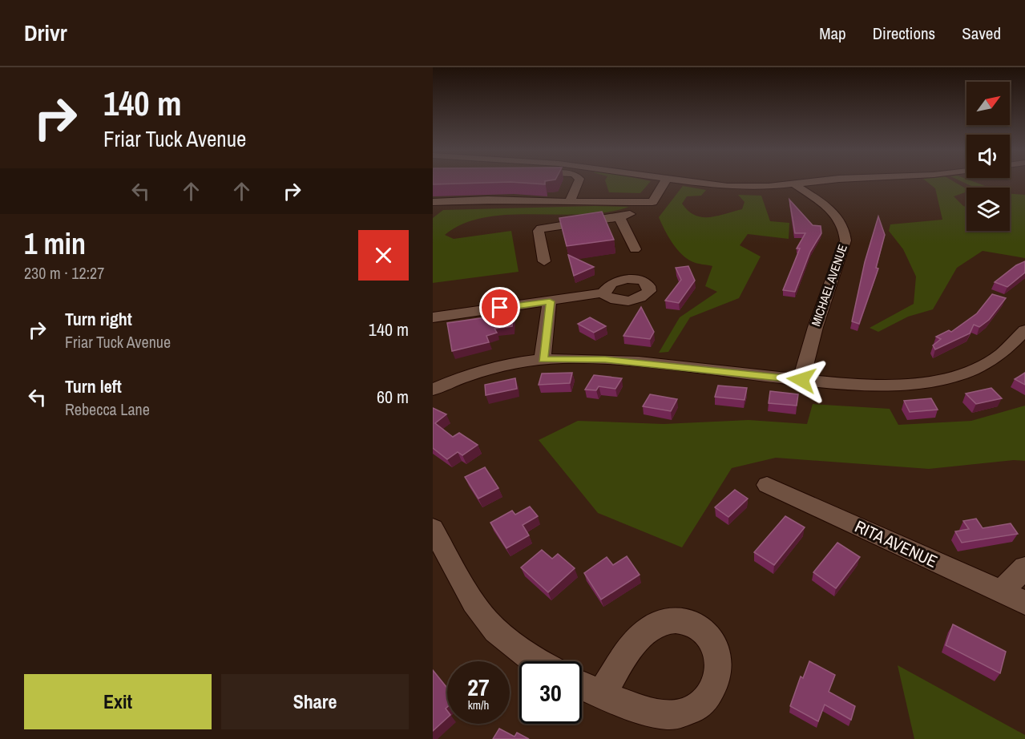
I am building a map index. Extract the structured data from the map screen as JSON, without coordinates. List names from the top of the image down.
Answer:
{
  "streets": {
    "street": ["MICHAEL AVENUE", "RITA AVENUE"]
  },
  "north": "top right",
  "page": {
    "header": "Drivr",
    "nav": ["Map", "Directions", "Saved"],
    "turn": ["140 m", "Friar Tuck Avenue"],
    "heading": ["1 min", "230 m · 12:27"],
    "list": [
      {
        "name": "Turn right",
        "note": "Friar Tuck Avenue",
        "value": "140 m"
      },
      {
        "name": "Turn left",
        "note": "Rebecca Lane",
        "value": "60 m"
      }
    ],
    "speed": "27 km/h",
    "limit": "30",
    "buttons": ["Exit", "Share"]
  }
}
